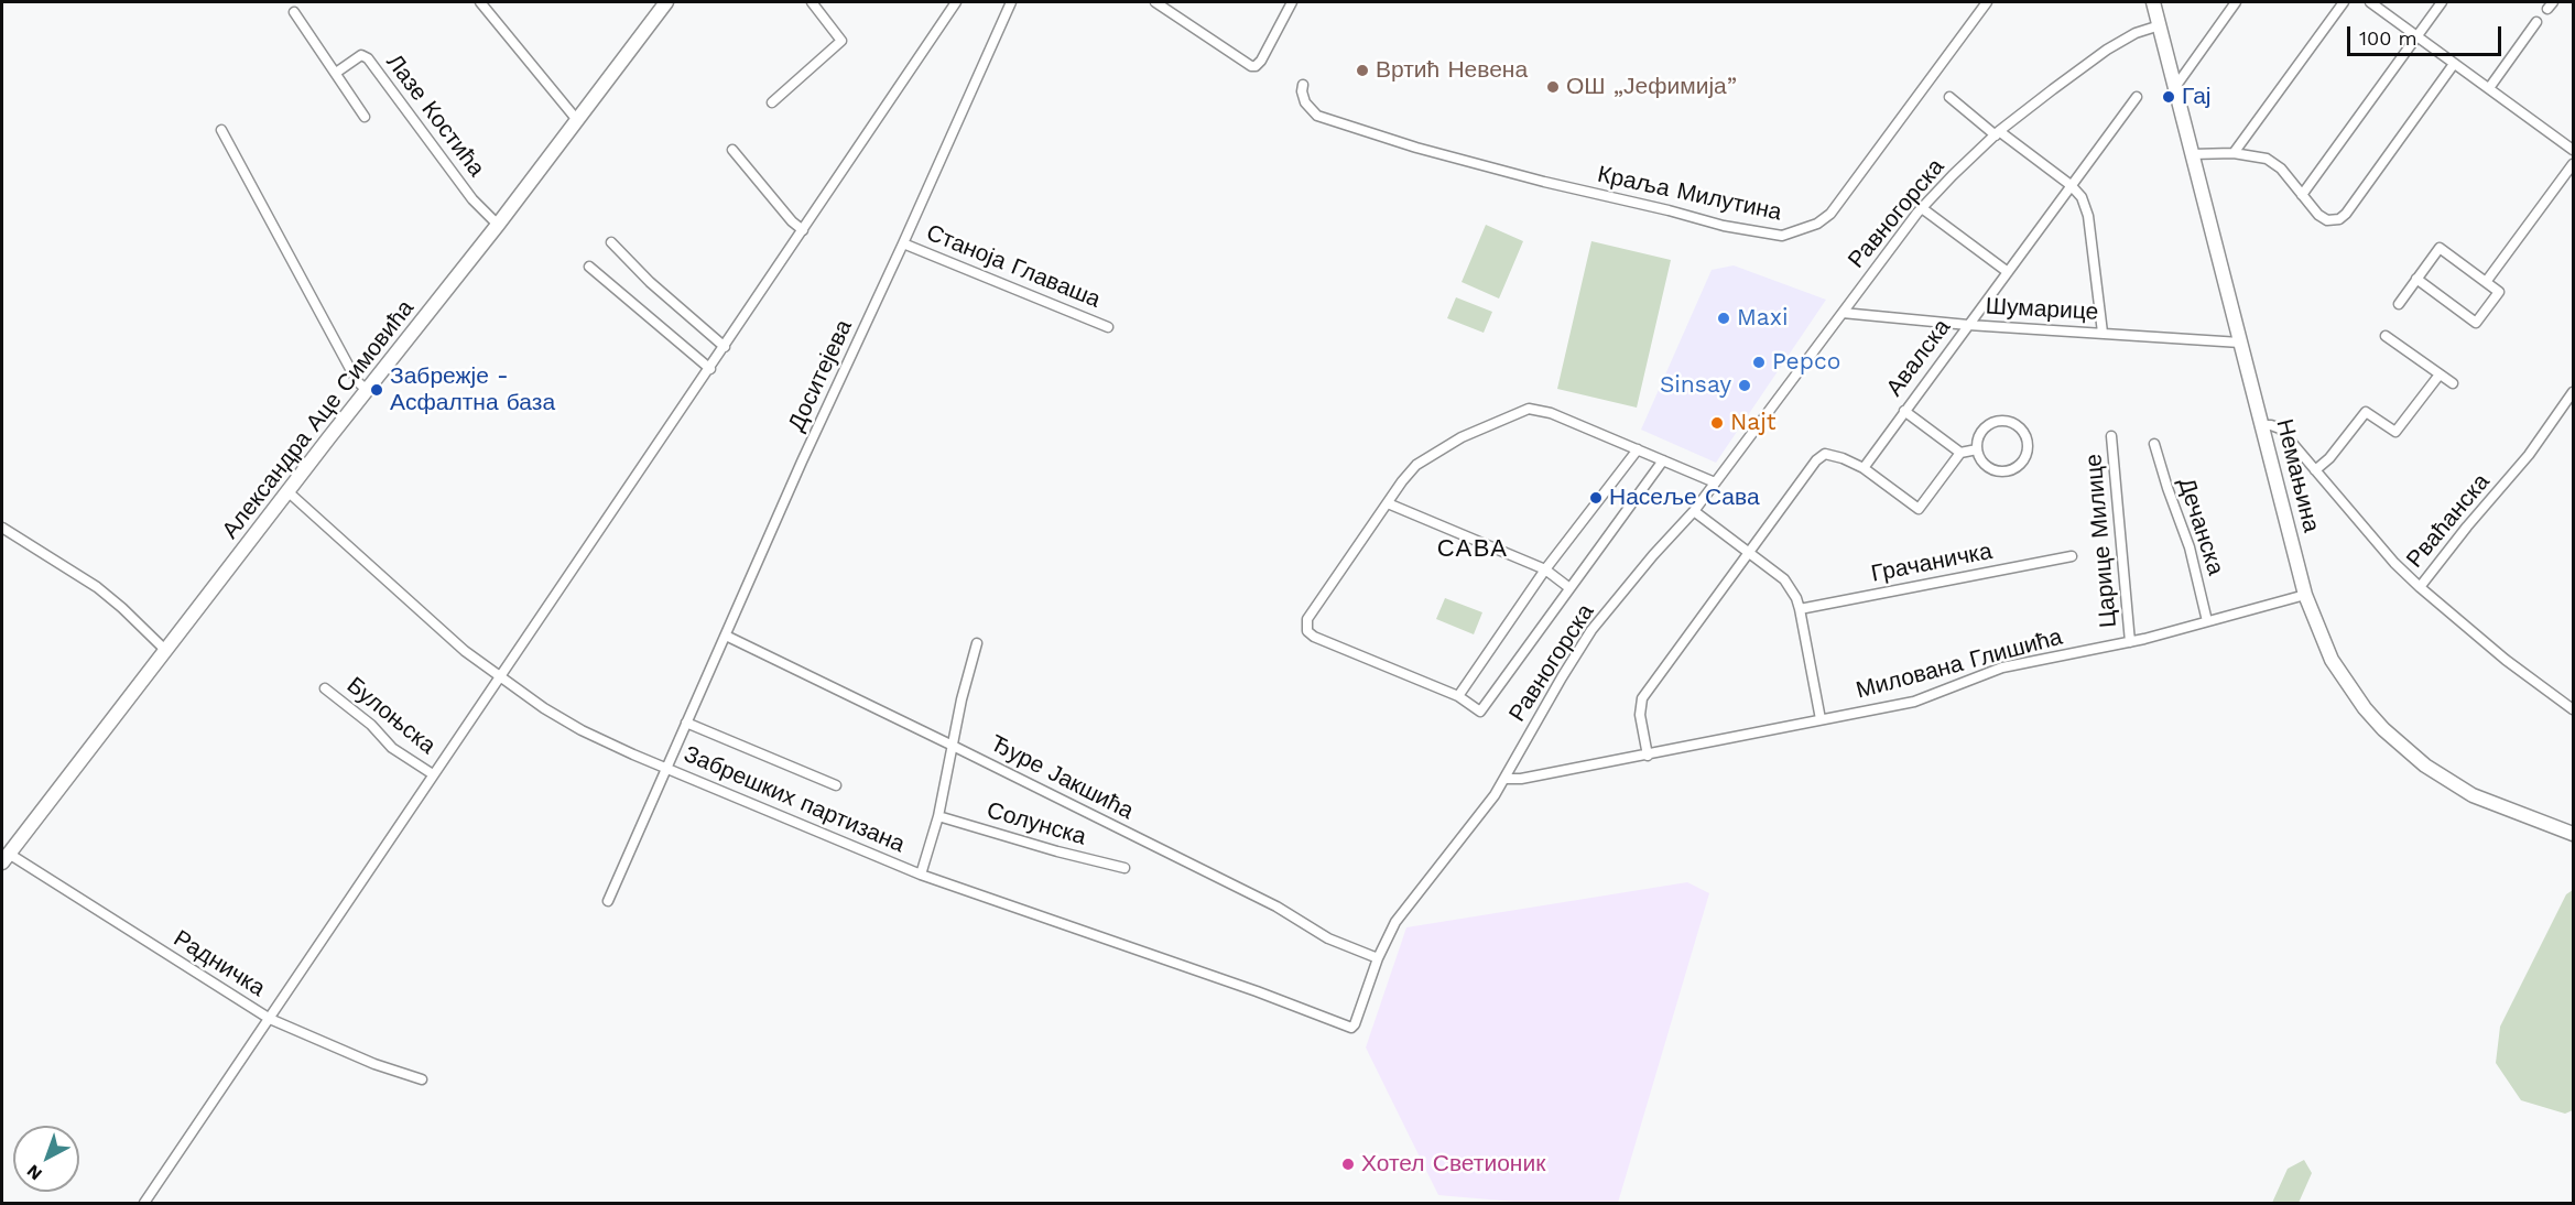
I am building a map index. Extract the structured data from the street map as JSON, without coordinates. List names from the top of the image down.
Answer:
{
  "streets": {
    "street": [
      "Лазе Костића",
      "Краља Милутина",
      "Равногорска",
      "Станоја Главаша",
      "Шумарице",
      "Авалска",
      "Доситејева",
      "Александра Аце Симовића",
      "Немањина",
      "Рваћанска",
      "Дечанска",
      "Царице Милице",
      "Грачаничка",
      "Милована Глишића",
      "Булоњска",
      "Ђуре Јакшића",
      "Забрешких партизана",
      "Солунска",
      "Радничка"
    ]
  },
  "crossings": [
    ["Лазе Костића", "Александра Аце Симовића"],
    ["Равногорска", "Шумарице"],
    ["Равногорска", "Немањина"],
    ["Равногорска", "Милована Глишића"],
    ["Равногорска", "Ђуре Јакшића"],
    ["Равногорска", "Забрешких партизана"],
    ["Станоја Главаша", "Доситејева"],
    ["Шумарице", "Авалска"],
    ["Шумарице", "Немањина"],
    ["Доситејева", "Ђуре Јакшића"],
    ["Доситејева", "Забрешких партизана"],
    ["Александра Аце Симовића", "Забрешких партизана"],
    ["Александра Аце Симовића", "Радничка"],
    ["Немањина", "Рваћанска"],
    ["Немањина", "Милована Глишића"],
    ["Дечанска", "Милована Глишића"],
    ["Царице Милице", "Милована Глишића"]
  ],
  "districts": ["САВА"],
  "places": [
    "Вртић Невена",
    "ОШ „Јефимија”",
    "Гај",
    "Maxi",
    "Pepco",
    "Sinsay",
    "Забрежје - Асфалтна база",
    "Najt",
    "Насеље Сава",
    "Хотел Светионик"
  ],
  "scale_bar": "100 m",
  "north": "bottom left"
}
